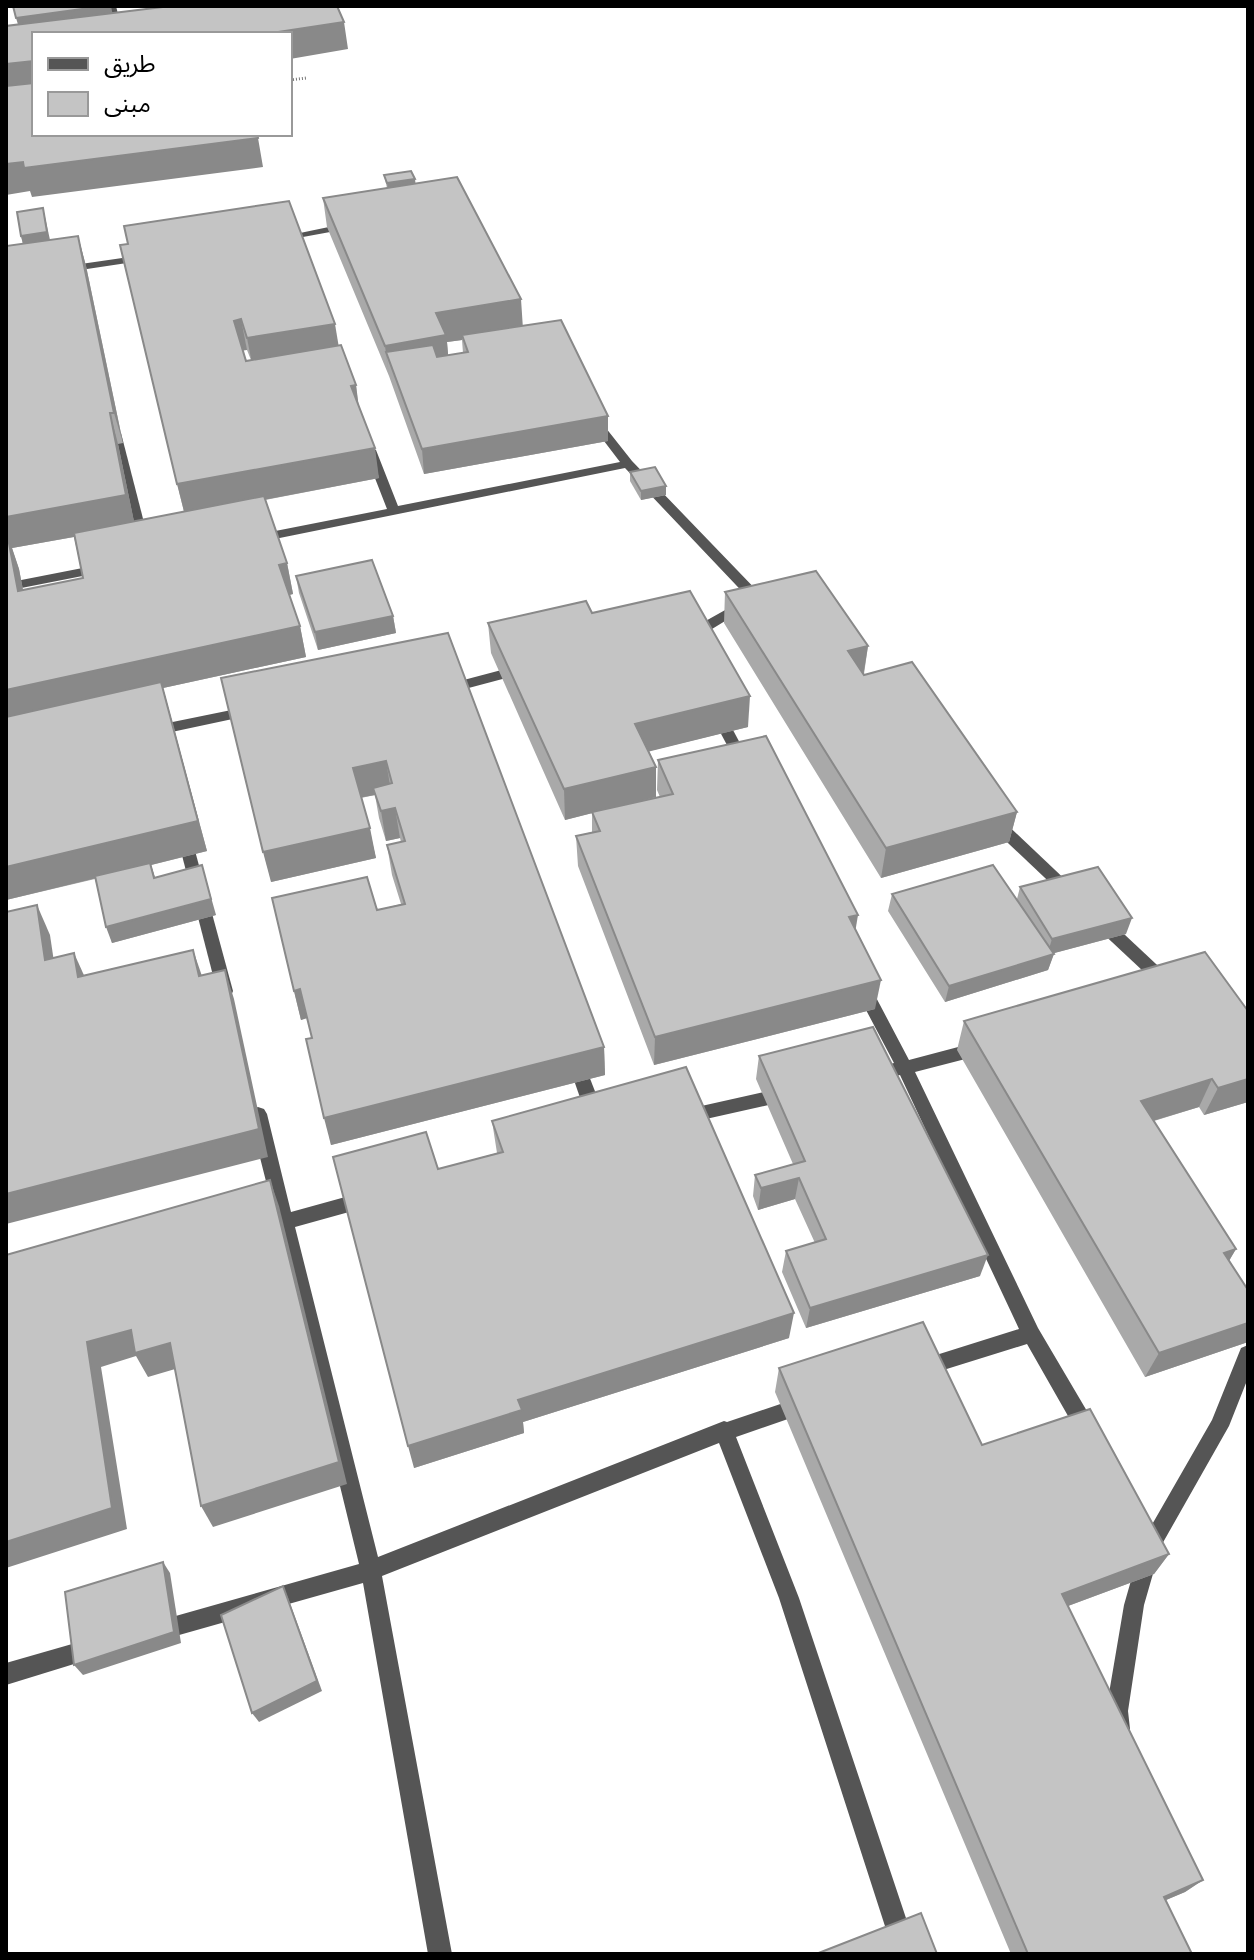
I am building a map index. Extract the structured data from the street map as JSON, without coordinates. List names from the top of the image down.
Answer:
{
  "legend": ["طريق", "مبنى"]
}
